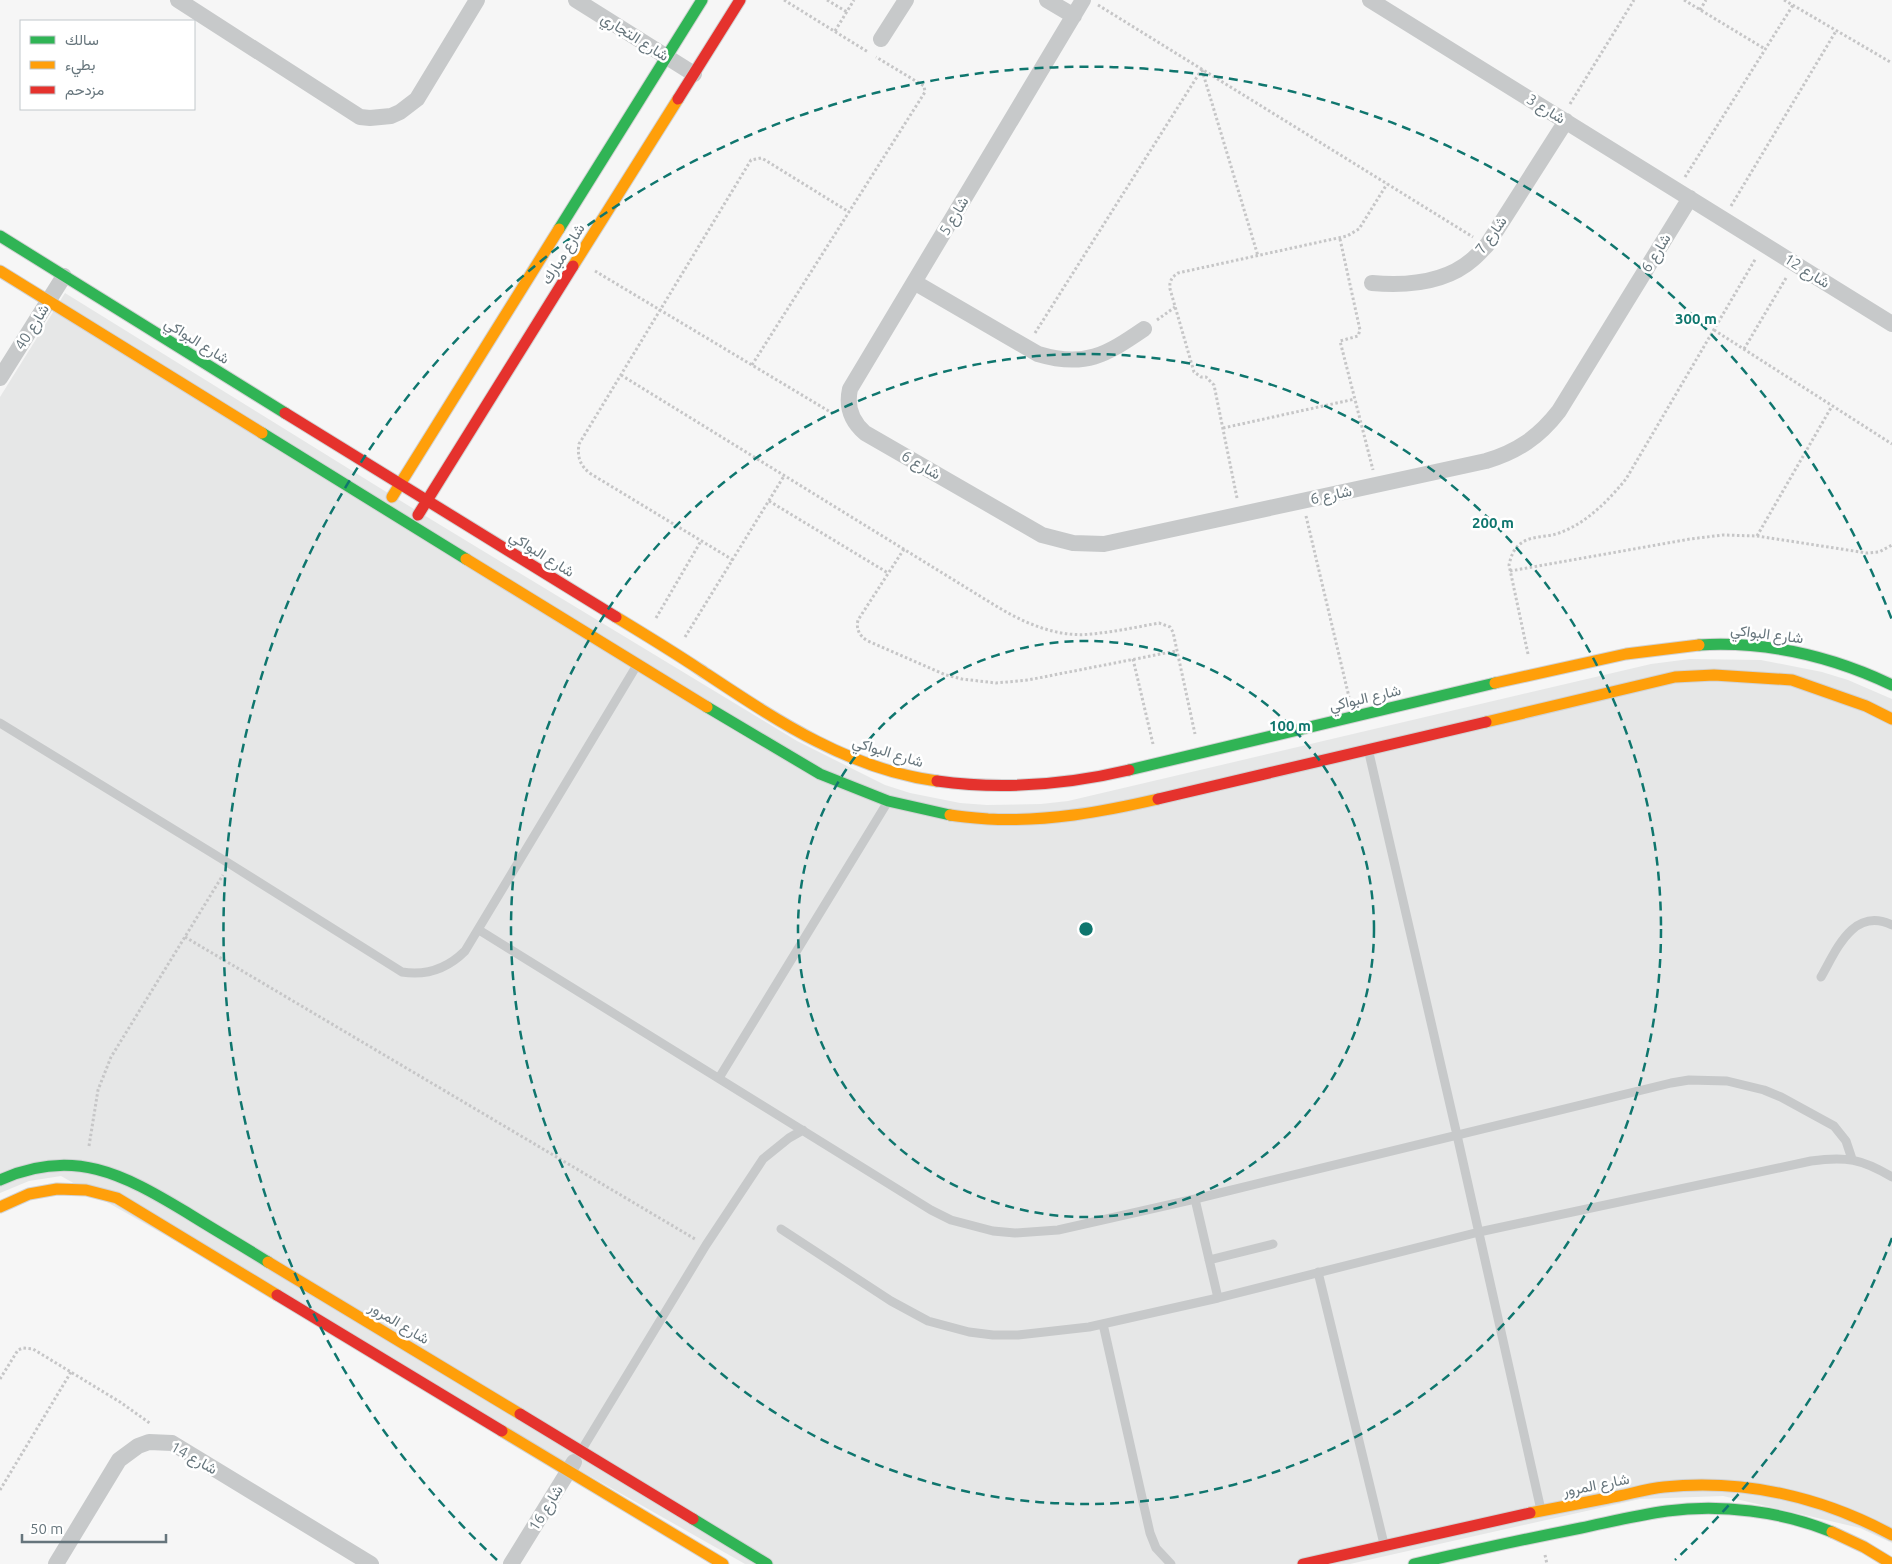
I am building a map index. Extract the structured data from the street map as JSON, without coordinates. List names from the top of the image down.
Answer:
{
  "streets": {
    "street": [
      "شارع التجاري",
      "شارع 3",
      "شارع 5",
      "شارع 7",
      "شارع 6",
      "شارع مبارك",
      "شارع 12",
      "شارع 40",
      "شارع البواكي",
      "شارع المرور",
      "شارع 14",
      "شارع 16"
    ]
  },
  "crossings": [
    ["شارع التجاري", "شارع مبارك"],
    ["شارع 3", "شارع 7"],
    ["شارع 3", "شارع 6"],
    ["شارع 3", "شارع 12"],
    ["شارع 5", "شارع 6"],
    ["شارع مبارك", "شارع البواكي"],
    ["شارع 40", "شارع البواكي"],
    ["شارع المرور", "شارع 16"]
  ],
  "legend": ["سالك", "بطيء", "مزدحم"],
  "scale_bar": "50 m",
  "rings": ["300 m", "200 m", "100 m"]
}
